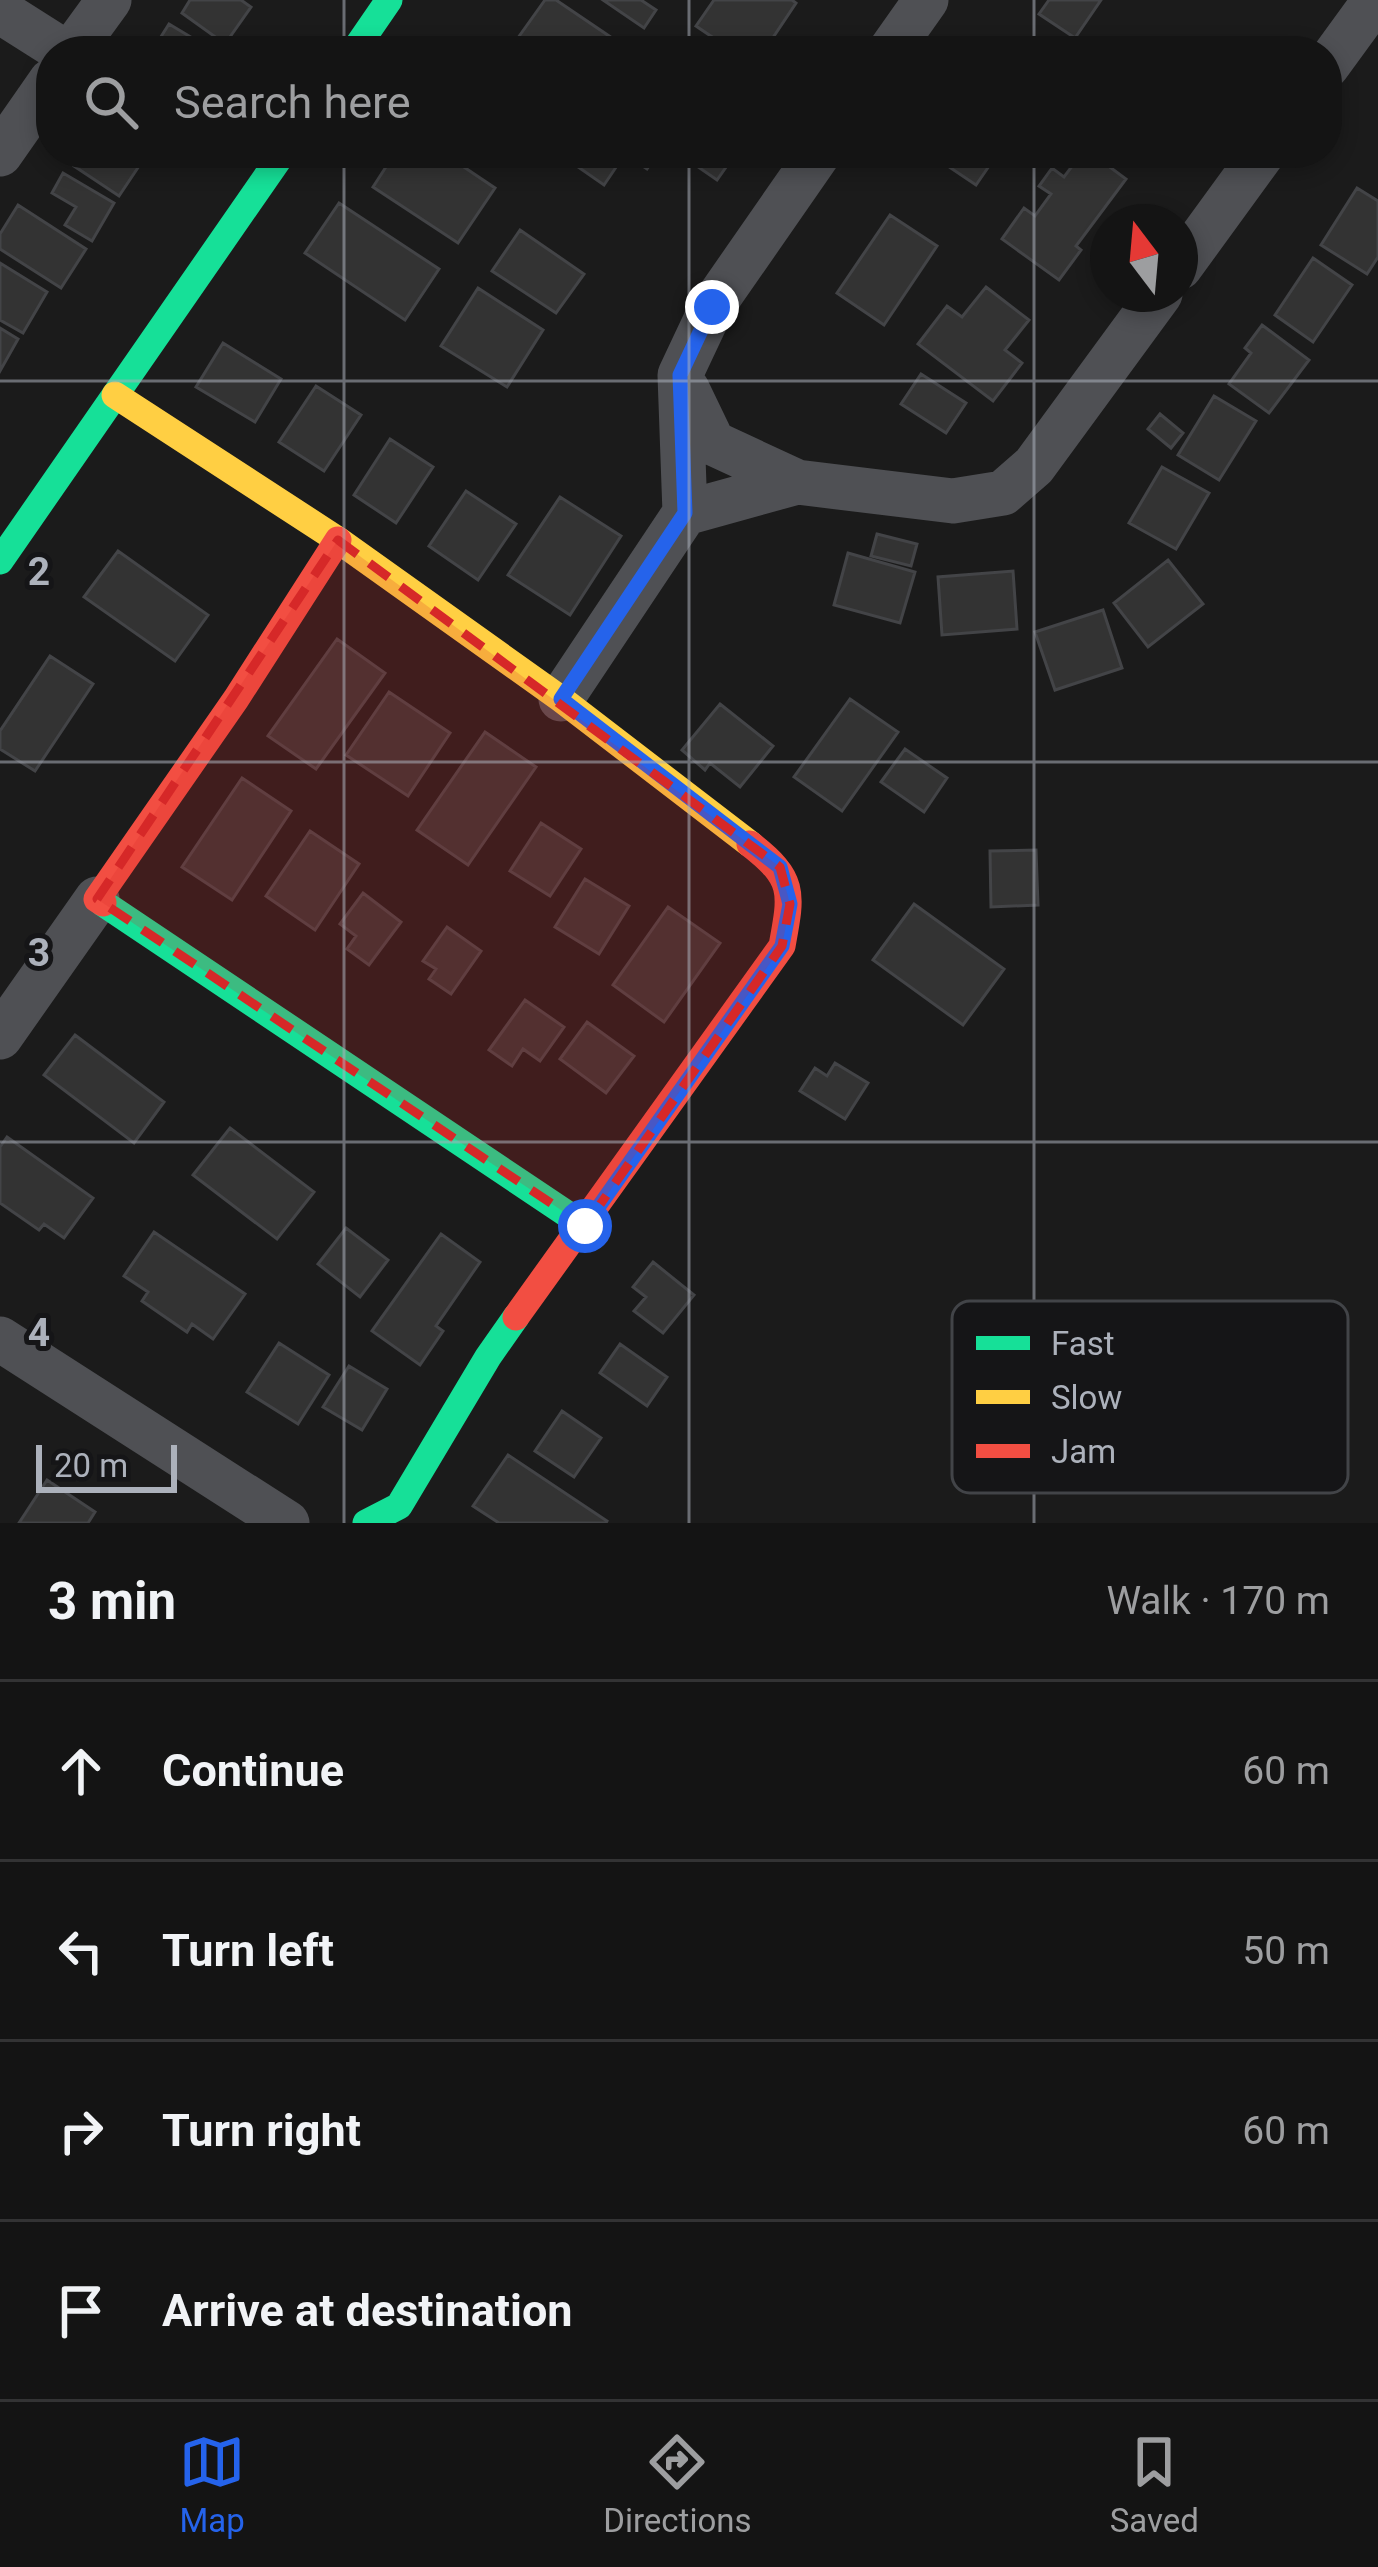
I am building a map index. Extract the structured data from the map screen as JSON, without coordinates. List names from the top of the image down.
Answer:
{
  "legend": ["Fast", "Slow", "Jam"],
  "scale_bar": "20 m",
  "north": "top",
  "page": {
    "search": "Search here",
    "scale": "20 m",
    "heading": ["3 min", "Walk · 170 m"],
    "list": [
      ["Continue", "60 m"],
      ["Turn left", "50 m"],
      ["Turn right", "60 m"],
      "Arrive at destination"
    ],
    "nav": ["Map", "Directions", "Saved"]
  },
  "grid": {
    "rows": ["2", "3", "4"]
  }
}
